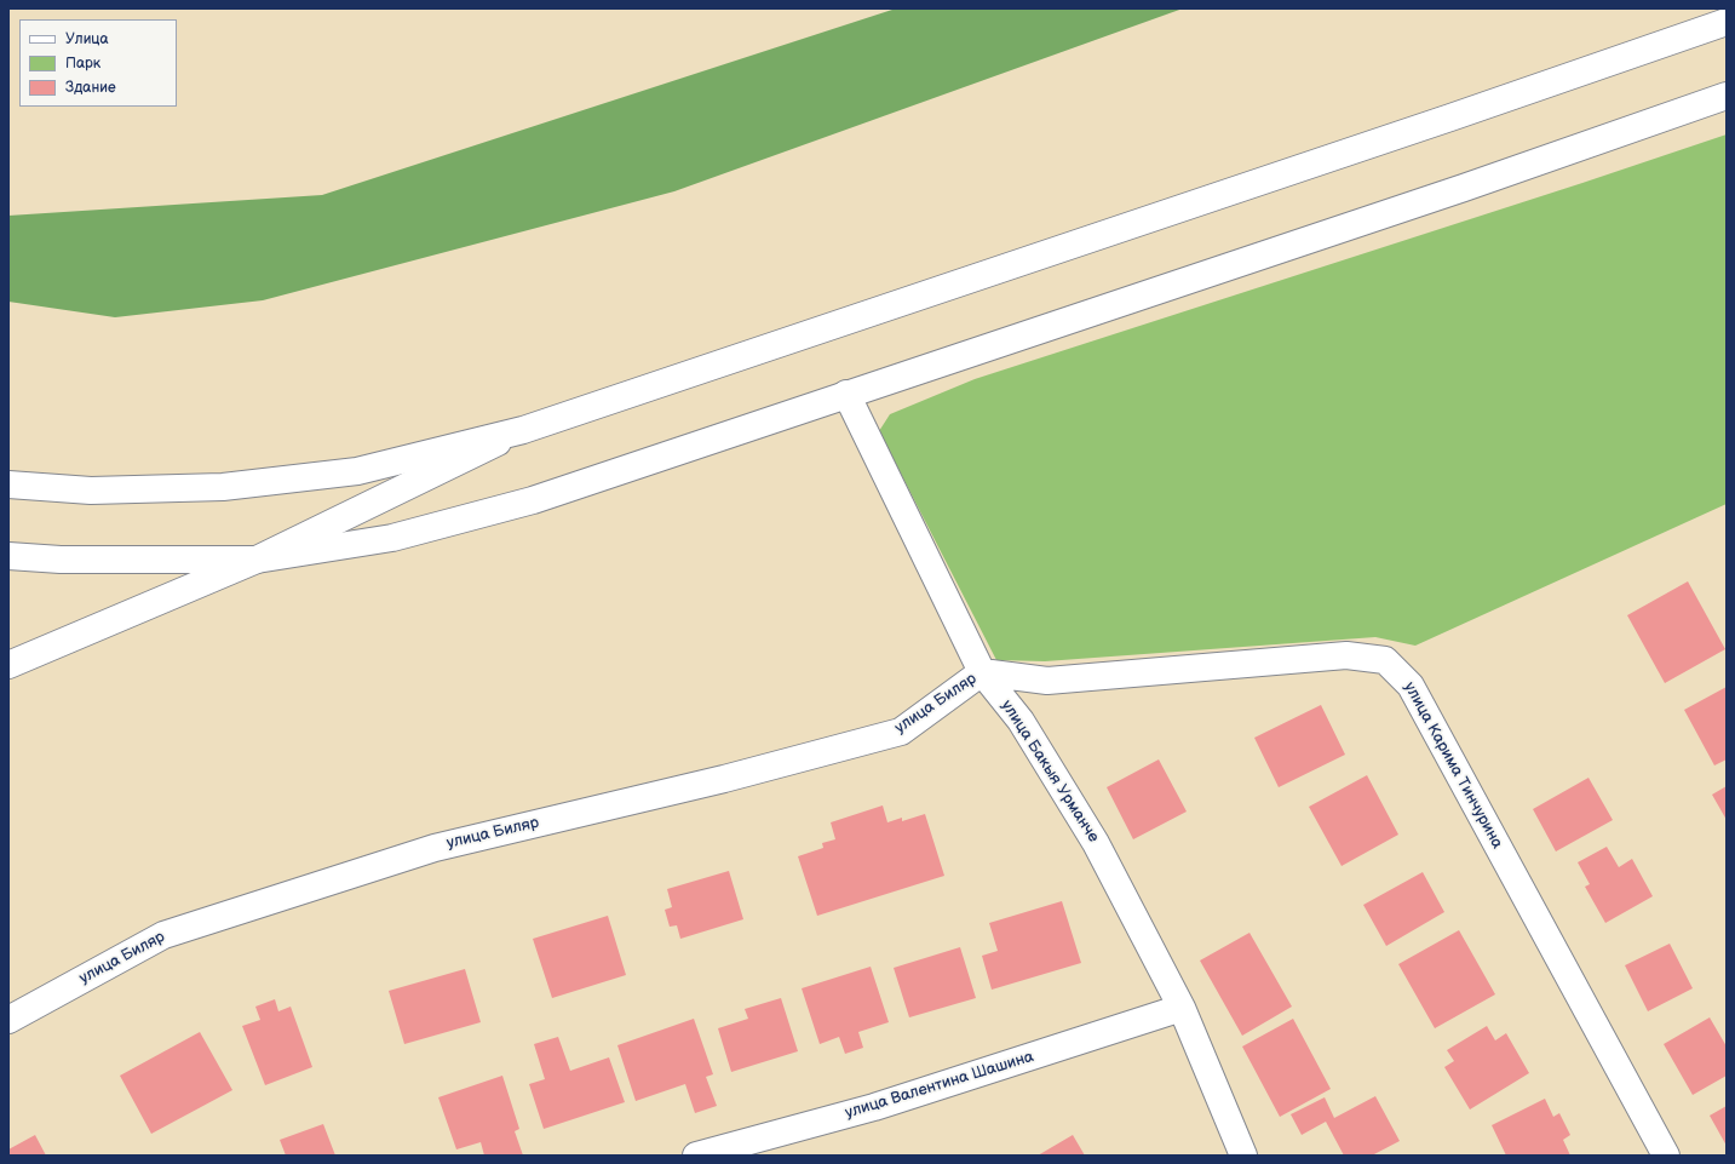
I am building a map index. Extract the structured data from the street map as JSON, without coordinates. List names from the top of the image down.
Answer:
{
  "streets": {
    "main road": [
      "улица Биляр",
      "улица Карима Тинчурина",
      "улица Бакыя Урманче",
      "улица Валентина Шашина"
    ]
  },
  "crossings": [
    ["улица Биляр", "улица Карима Тинчурина"],
    ["улица Биляр", "улица Бакыя Урманче"],
    ["улица Карима Тинчурина", "улица Бакыя Урманче"],
    ["улица Бакыя Урманче", "улица Валентина Шашина"]
  ],
  "legend": ["Улица", "Парк", "Здание"]
}
